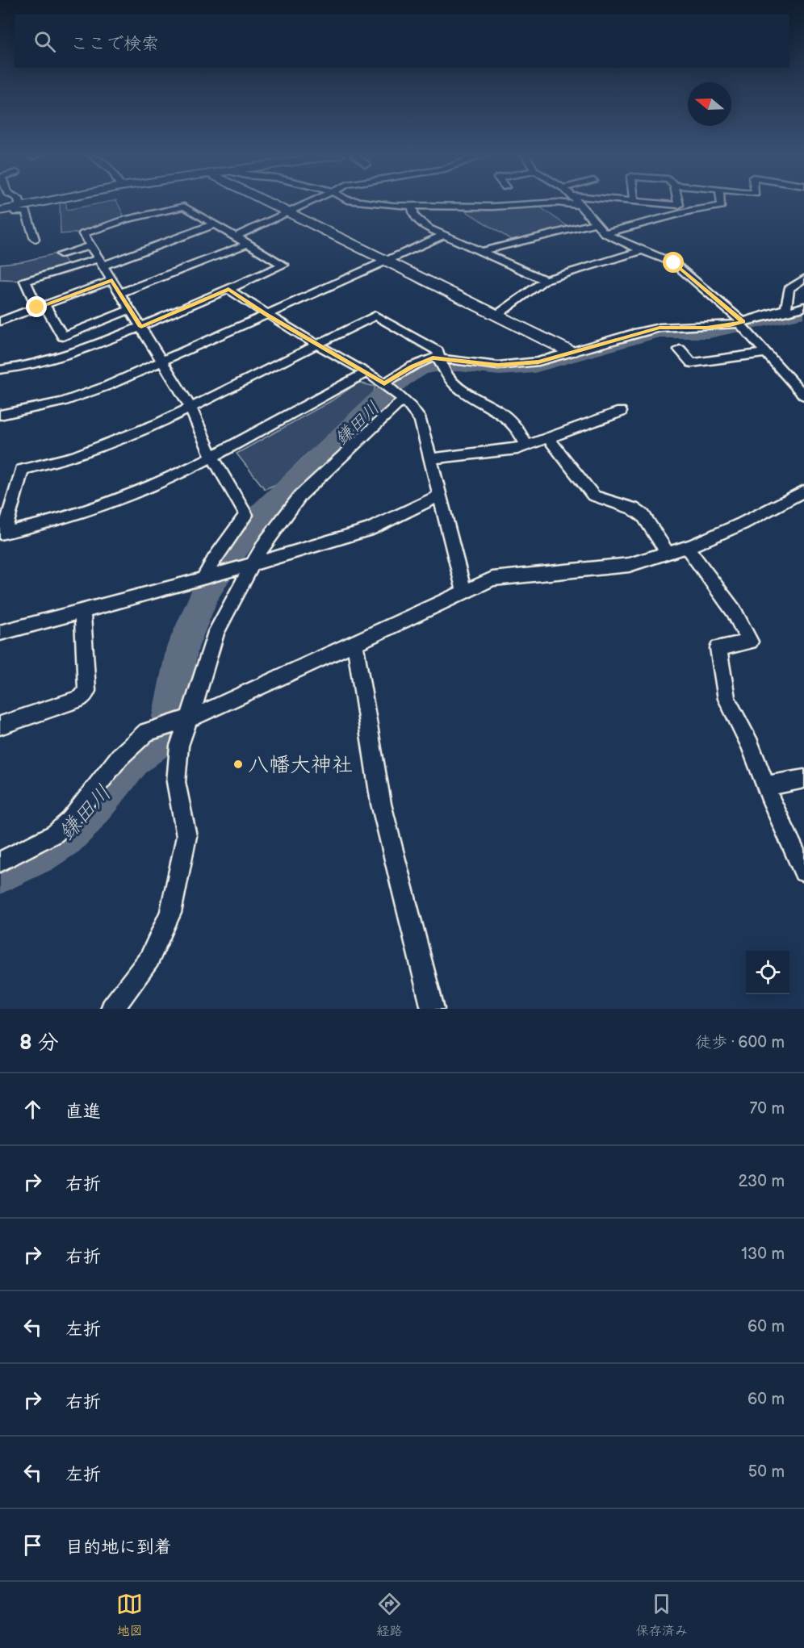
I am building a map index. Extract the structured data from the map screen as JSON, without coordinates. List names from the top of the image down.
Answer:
{
  "water": ["鎌田川"],
  "places": ["八幡大神社"],
  "north": "left",
  "page": {
    "search": "ここで検索",
    "heading": ["8 分", "徒歩 · 600 m"],
    "list": [
      ["直進", "70 m"],
      ["右折", "230 m"],
      ["右折", "130 m"],
      ["左折", "60 m"],
      ["右折", "60 m"],
      ["左折", "50 m"],
      "目的地に到着"
    ],
    "nav": ["地図", "経路", "保存済み"]
  }
}
